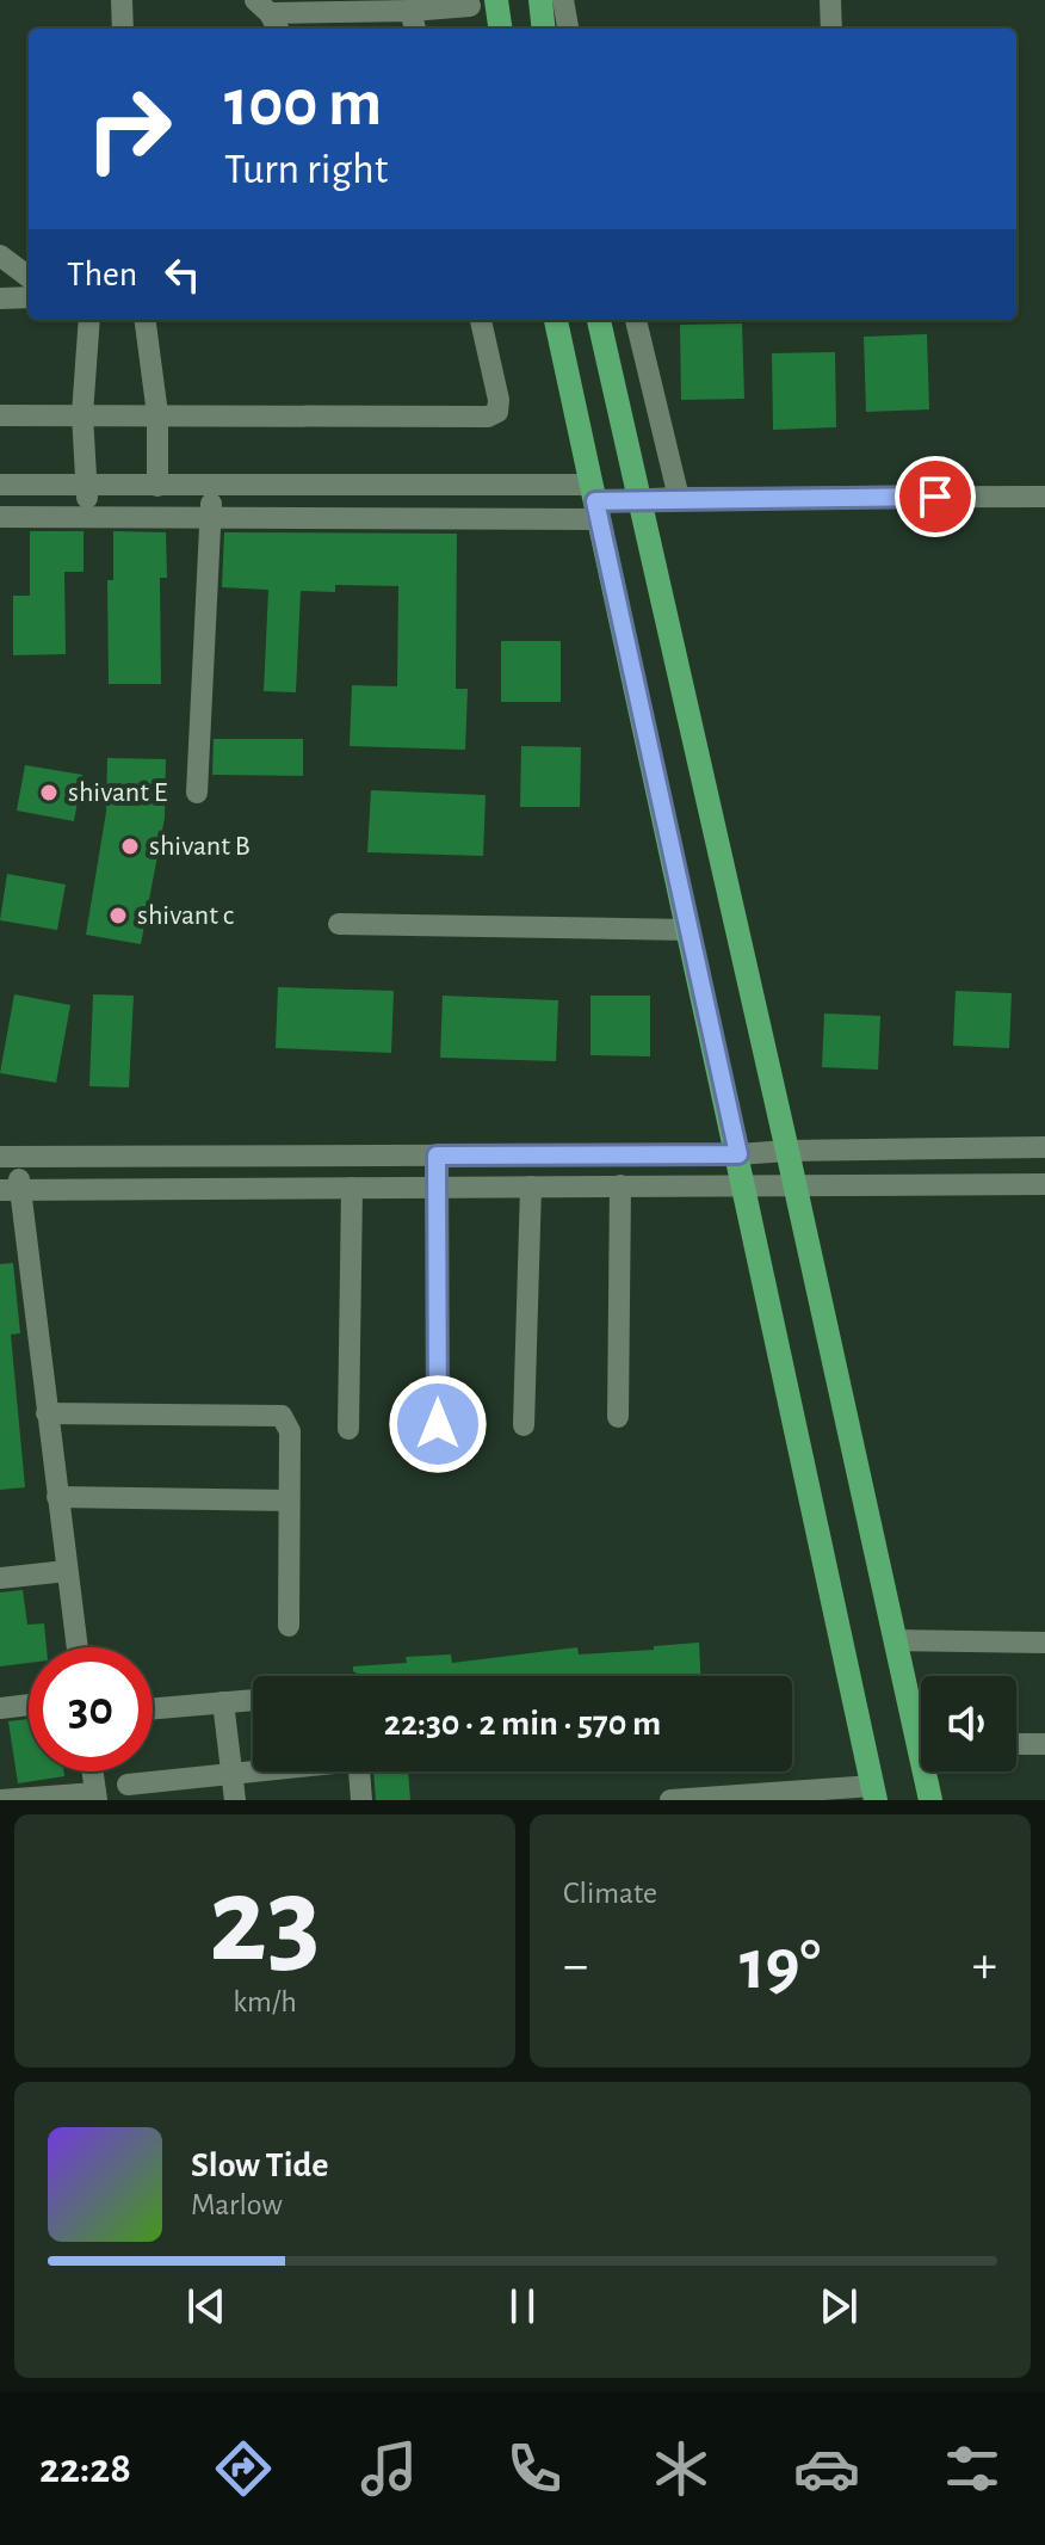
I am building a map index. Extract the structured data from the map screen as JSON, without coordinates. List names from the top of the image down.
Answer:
{
  "places": ["shivant E", "shivant B", "shivant c"],
  "page": {
    "turn": ["100 m", "Turn right"],
    "then": "Then",
    "limit": "30",
    "trip": "22:30 · 2 min · 570 m",
    "tile": [
      ["23", "km/h"],
      "Climate"
    ],
    "heat": ["−", "19°", "+"],
    "song": ["Slow Tide", "Marlow"],
    "tabs": "22:28"
  }
}
